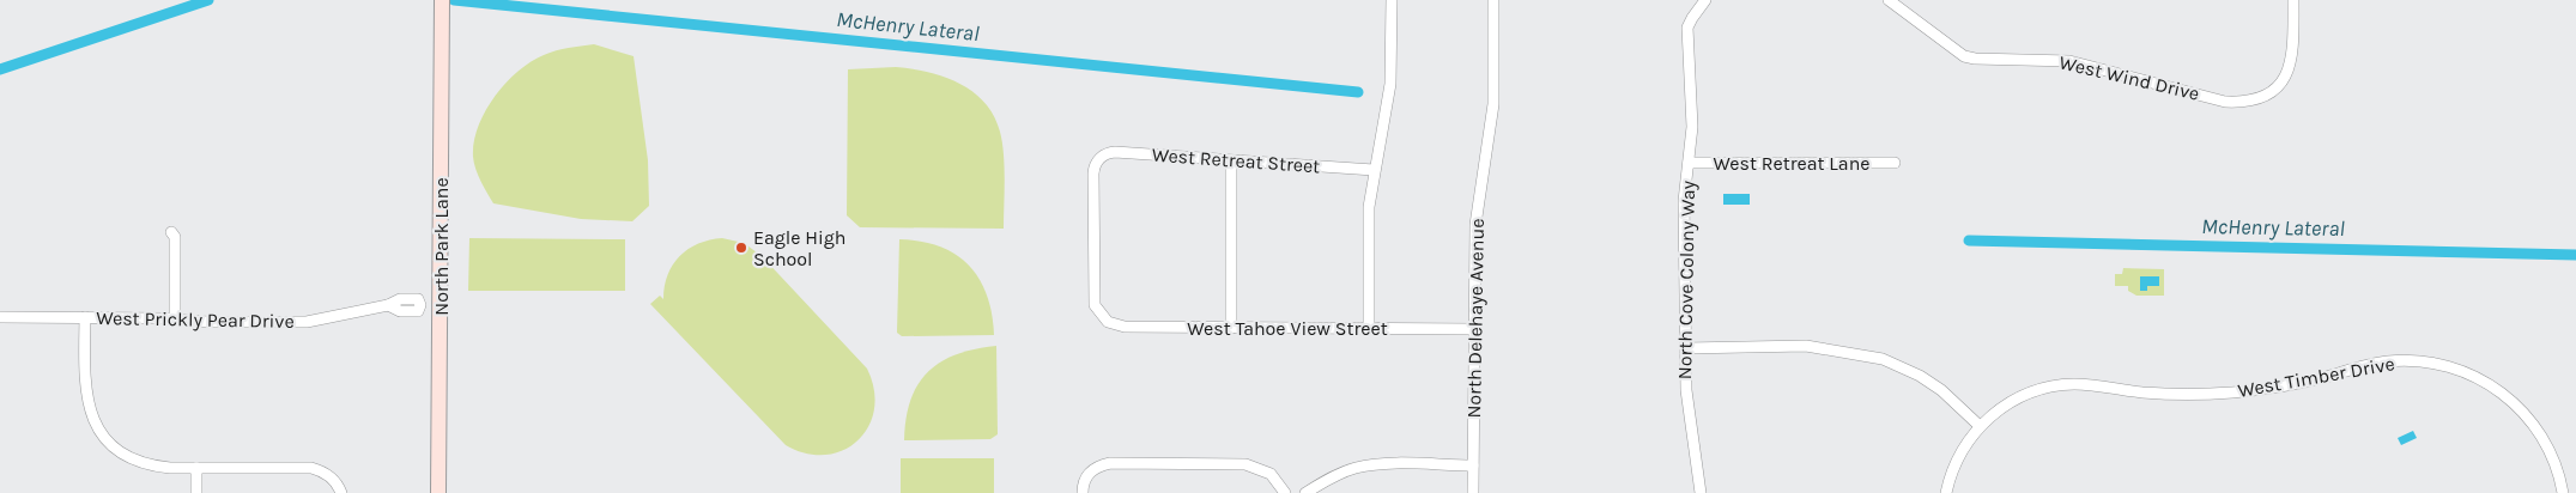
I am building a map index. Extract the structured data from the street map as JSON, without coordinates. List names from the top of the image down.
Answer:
{
  "streets": {
    "street": [
      "West Wind Drive",
      "West Retreat Street",
      "West Retreat Lane",
      "North Park Lane",
      "North Cove Colony Way",
      "North Delehaye Avenue",
      "West Prickly Pear Drive",
      "West Tahoe View Street",
      "West Timber Drive"
    ]
  },
  "crossings": [
    ["West Retreat Street", "West Tahoe View Street"],
    ["West Retreat Lane", "North Cove Colony Way"],
    ["North Park Lane", "West Prickly Pear Drive"],
    ["North Delehaye Avenue", "West Tahoe View Street"]
  ],
  "water": ["McHenry Lateral"],
  "places": ["Eagle High School"]
}
